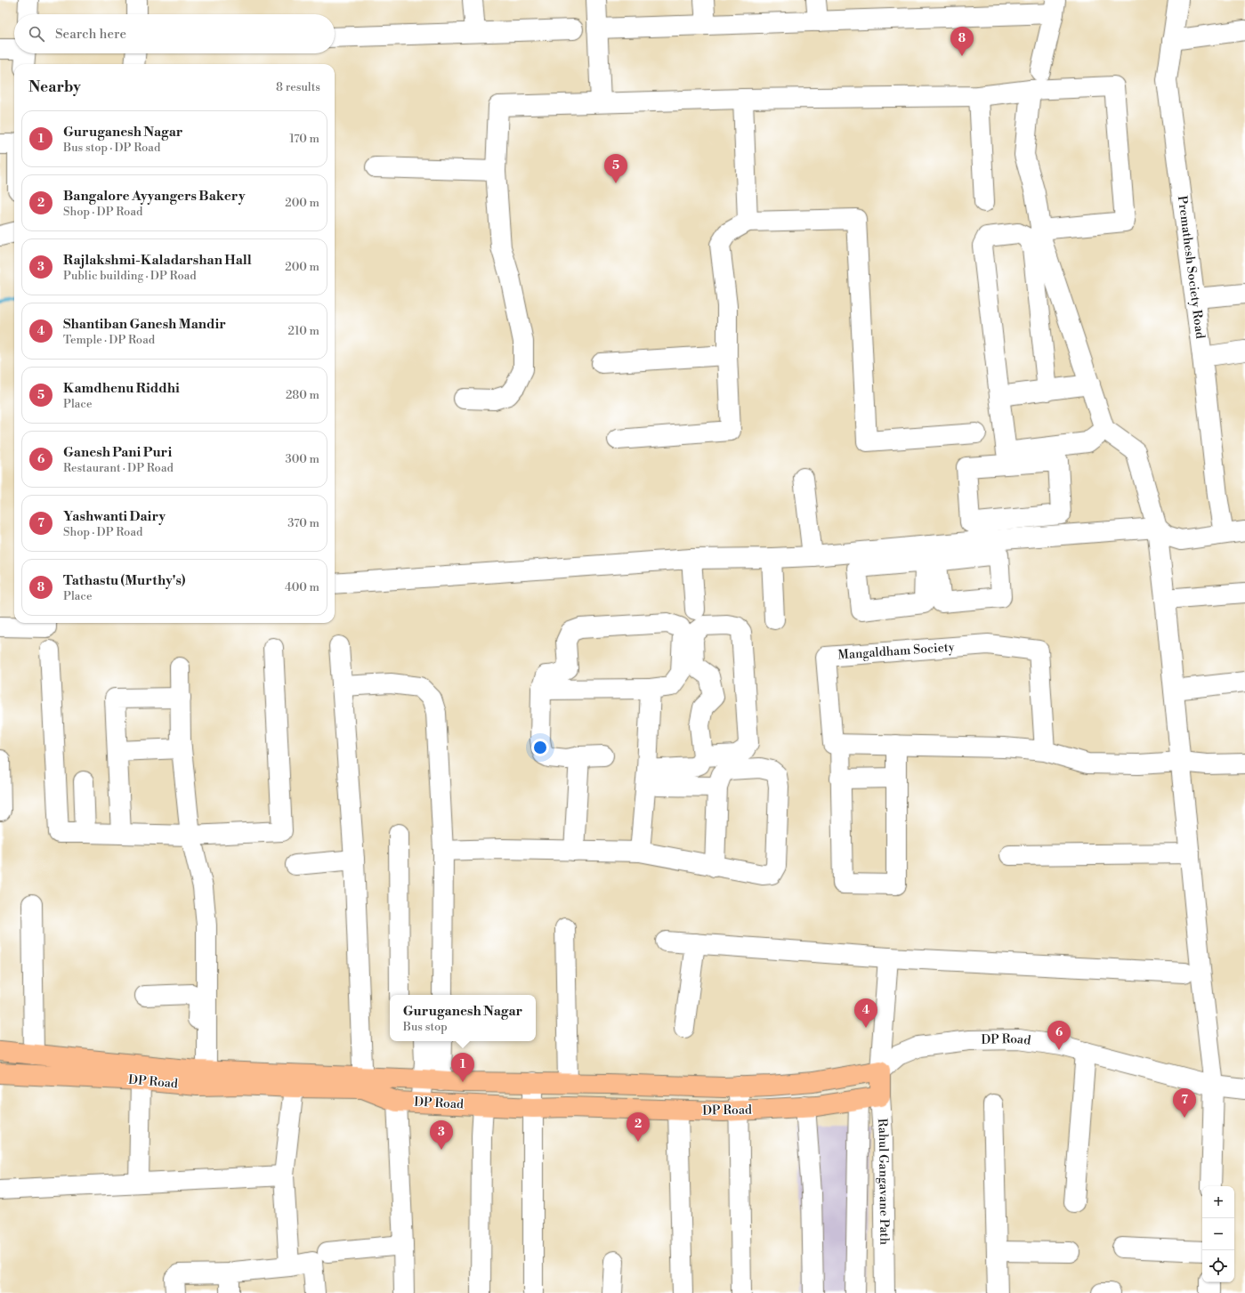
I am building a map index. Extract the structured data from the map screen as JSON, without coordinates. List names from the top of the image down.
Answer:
{
  "streets": {
    "main road": ["DP Road", "Rahul Gangavane Path"],
    "street": ["Premathesh Society Road", "Mangaldham Society"]
  },
  "crossings": [
    ["DP Road", "Rahul Gangavane Path"]
  ],
  "page": {
    "search": "Search here",
    "pins": [
      "8",
      "5",
      "4",
      "6",
      "1",
      "7",
      "2",
      "3"
    ],
    "heading": ["Nearby", "8 results"],
    "list": [
      {
        "mark": "1",
        "name": "Guruganesh Nagar",
        "note": "Bus stop · DP Road",
        "value": "170 m"
      },
      {
        "mark": "2",
        "name": "Bangalore Ayyangers Bakery",
        "note": "Shop · DP Road",
        "value": "200 m"
      },
      {
        "mark": "3",
        "name": "Rajlakshmi-Kaladarshan Hall",
        "note": "Public building · DP Road",
        "value": "200 m"
      },
      {
        "mark": "4",
        "name": "Shantiban Ganesh Mandir",
        "note": "Temple · DP Road",
        "value": "210 m"
      },
      {
        "mark": "5",
        "name": "Kamdhenu Riddhi",
        "note": "Place",
        "value": "280 m"
      },
      {
        "mark": "6",
        "name": "Ganesh Pani Puri",
        "note": "Restaurant · DP Road",
        "value": "300 m"
      },
      {
        "mark": "7",
        "name": "Yashwanti Dairy",
        "note": "Shop · DP Road",
        "value": "370 m"
      },
      {
        "mark": "8",
        "name": "Tathastu (Murthy's)",
        "note": "Place",
        "value": "400 m"
      }
    ],
    "popup": ["Guruganesh Nagar", "Bus stop"],
    "map_buttons": ["+", "−"]
  }
}
